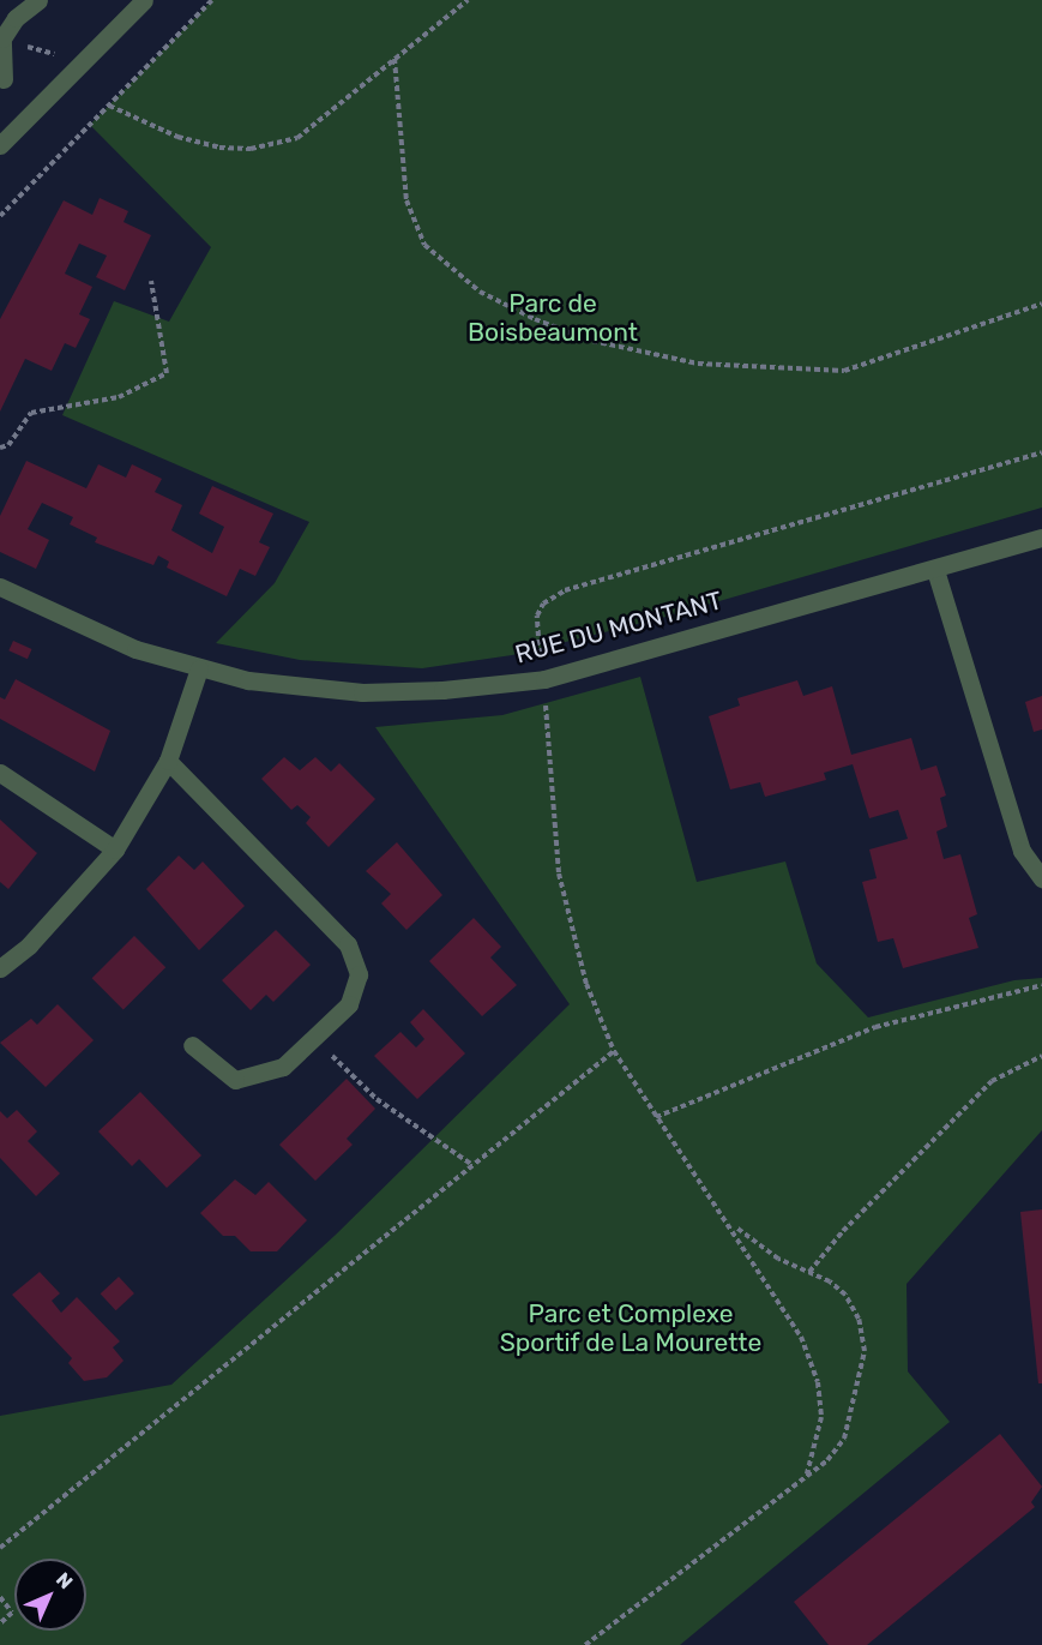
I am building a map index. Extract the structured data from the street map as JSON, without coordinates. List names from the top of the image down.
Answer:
{
  "streets": {
    "street": ["RUE DU MONTANT"]
  },
  "parks": ["Parc de Boisbeaumont", "Parc et Complexe Sportif de La Mourette"],
  "north": "top right"
}
